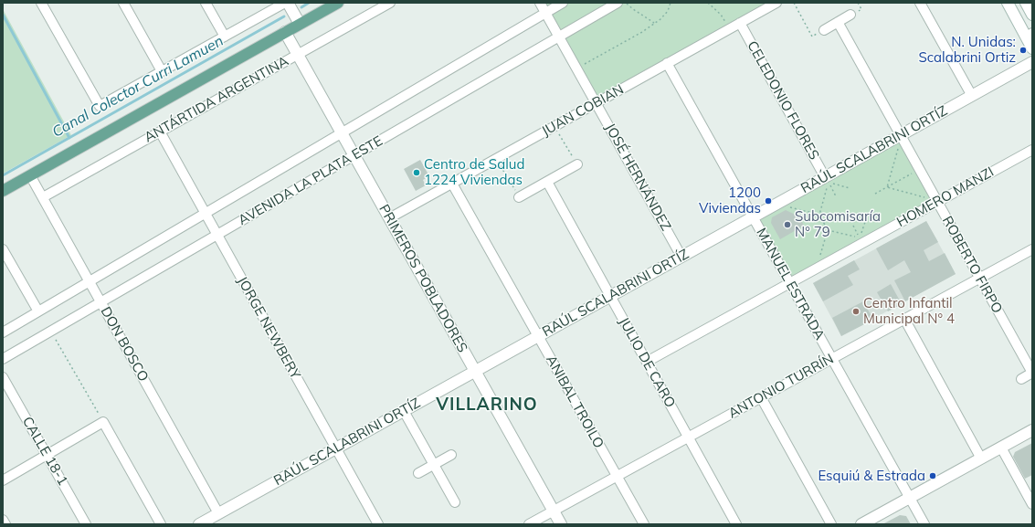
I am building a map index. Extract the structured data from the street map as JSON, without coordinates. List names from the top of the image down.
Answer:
{
  "streets": {
    "street": [
      "ANTÁRTIDA ARGENTINA",
      "CELEDONIO FLORES",
      "JUAN COBIAN",
      "RAÚL SCALABRINI ORTÍZ",
      "JOSÉ HERNÁNDEZ",
      "AVENIDA LA PLATA ESTE",
      "HOMERO MANZI",
      "ROBERTO FIRPO",
      "PRIMEROS POBLADORES",
      "MANUEL ESTRADA",
      "JORGE NEWBERY",
      "DON BOSCO",
      "JULIO DE CARO",
      "ANTONIO TURRÍN",
      "ANIBAL TROILO",
      "CALLE 18-1"
    ]
  },
  "crossings": [
    ["ANTÁRTIDA ARGENTINA", "PRIMEROS POBLADORES"],
    ["ANTÁRTIDA ARGENTINA", "JORGE NEWBERY"],
    ["ANTÁRTIDA ARGENTINA", "DON BOSCO"],
    ["CELEDONIO FLORES", "JUAN COBIAN"],
    ["CELEDONIO FLORES", "RAÚL SCALABRINI ORTÍZ"],
    ["JUAN COBIAN", "JOSÉ HERNÁNDEZ"],
    ["JUAN COBIAN", "PRIMEROS POBLADORES"],
    ["JUAN COBIAN", "MANUEL ESTRADA"],
    ["JUAN COBIAN", "ANIBAL TROILO"],
    ["RAÚL SCALABRINI ORTÍZ", "JOSÉ HERNÁNDEZ"],
    ["RAÚL SCALABRINI ORTÍZ", "ROBERTO FIRPO"],
    ["RAÚL SCALABRINI ORTÍZ", "PRIMEROS POBLADORES"],
    ["RAÚL SCALABRINI ORTÍZ", "MANUEL ESTRADA"],
    ["RAÚL SCALABRINI ORTÍZ", "JORGE NEWBERY"],
    ["RAÚL SCALABRINI ORTÍZ", "DON BOSCO"],
    ["RAÚL SCALABRINI ORTÍZ", "JULIO DE CARO"],
    ["RAÚL SCALABRINI ORTÍZ", "ANIBAL TROILO"],
    ["JOSÉ HERNÁNDEZ", "AVENIDA LA PLATA ESTE"],
    ["AVENIDA LA PLATA ESTE", "PRIMEROS POBLADORES"],
    ["AVENIDA LA PLATA ESTE", "JORGE NEWBERY"],
    ["AVENIDA LA PLATA ESTE", "DON BOSCO"],
    ["HOMERO MANZI", "ROBERTO FIRPO"],
    ["HOMERO MANZI", "MANUEL ESTRADA"],
    ["HOMERO MANZI", "JULIO DE CARO"],
    ["ROBERTO FIRPO", "ANTONIO TURRÍN"],
    ["PRIMEROS POBLADORES", "ANTONIO TURRÍN"],
    ["MANUEL ESTRADA", "ANTONIO TURRÍN"],
    ["JULIO DE CARO", "ANTONIO TURRÍN"],
    ["ANTONIO TURRÍN", "ANIBAL TROILO"]
  ],
  "districts": ["VILLARINO"],
  "water": ["Canal Colector Curri Lamuen"],
  "places": [
    "N. Unidas: Scalabrini Ortiz",
    "Centro de Salud 1224 Viviendas",
    "1200 Viviendas",
    "Subcomisaría N° 79",
    "Centro Infantil Municipal N° 4",
    "Esquiú & Estrada"
  ]
}
